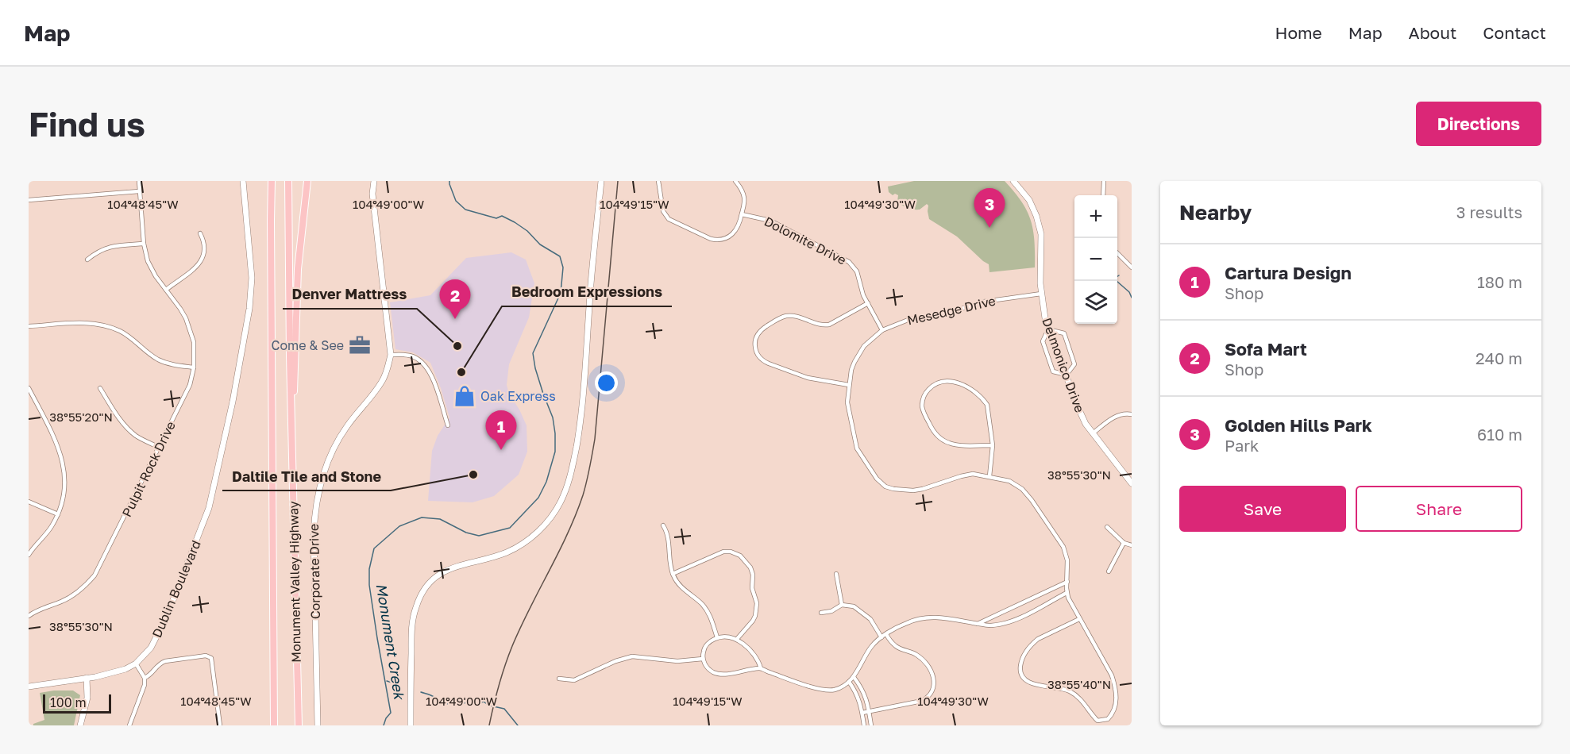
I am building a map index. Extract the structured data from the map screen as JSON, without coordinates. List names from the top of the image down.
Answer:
{
  "streets": {
    "highway": ["Monument Valley Highway"],
    "street": [
      "Dolomite Drive",
      "Mesedge Drive",
      "Delmonico Drive",
      "Pulpit Rock Drive",
      "Corporate Drive",
      "Dublin Boulevard"
    ]
  },
  "crossings": [
    ["Dolomite Drive", "Mesedge Drive"],
    ["Mesedge Drive", "Delmonico Drive"]
  ],
  "water": ["Monument Creek"],
  "places": {
    "office": ["Come & See"],
    "other": ["Denver Mattress", "Bedroom Expressions", "Daltile Tile and Stone"],
    "shop": ["Oak Express"]
  },
  "scale_bar": "100 m",
  "page": {
    "header": "Map",
    "nav": [
      "Home",
      "Map",
      "About",
      "Contact"
    ],
    "buttons": [
      "Directions",
      ["Save", "Share"]
    ],
    "title": "Find us",
    "heading": ["Nearby", "3 results"],
    "pins": ["3", "2", "1"],
    "map_buttons": ["+", "−"],
    "list": [
      {
        "mark": "1",
        "name": "Cartura Design",
        "note": "Shop",
        "value": "180 m"
      },
      {
        "mark": "2",
        "name": "Sofa Mart",
        "note": "Shop",
        "value": "240 m"
      },
      {
        "mark": "3",
        "name": "Golden Hills Park",
        "note": "Park",
        "value": "610 m"
      }
    ],
    "scale": "100 m"
  },
  "coordinates": [
    "104°48'45\"W",
    "104°49'00\"W",
    "104°49'15\"W",
    "104°49'30\"W",
    "38°55'20\"N",
    "38°55'30\"N",
    "38°55'40\"N"
  ]
}
